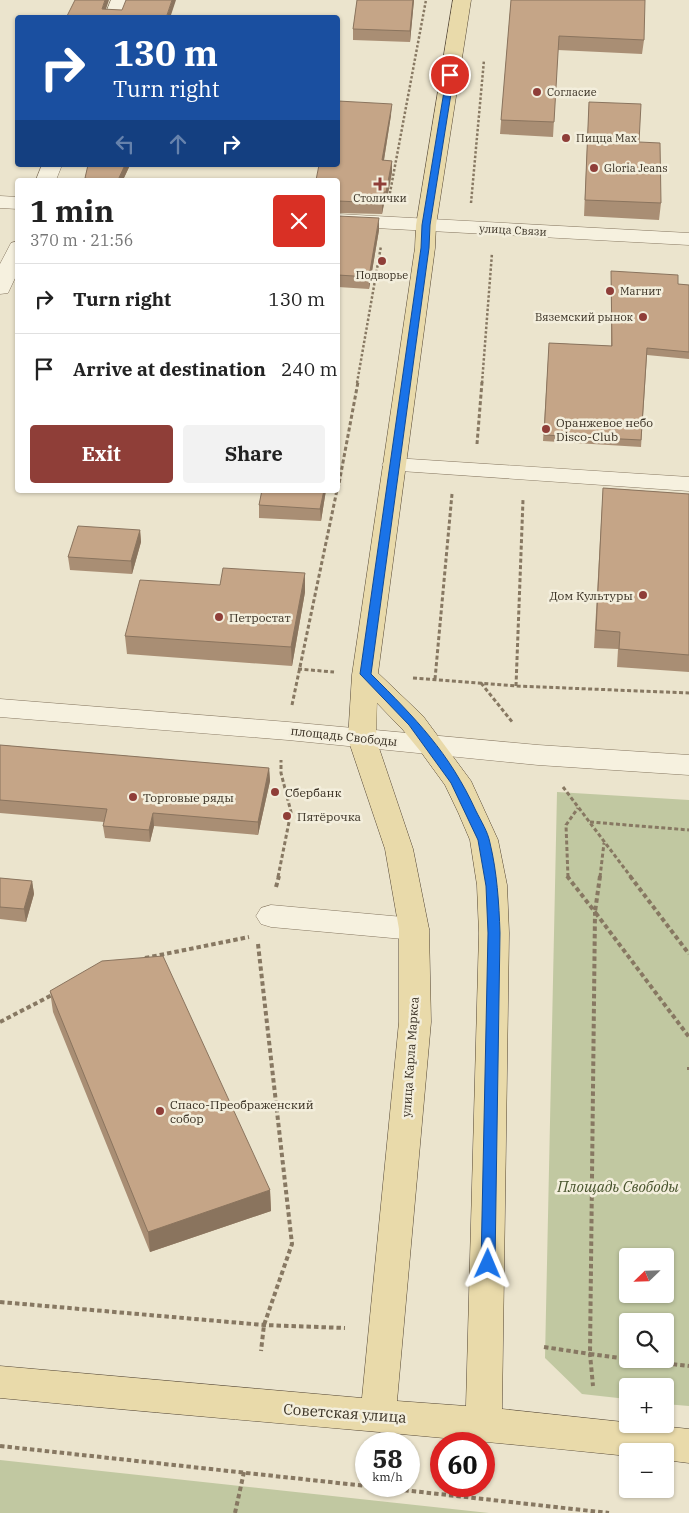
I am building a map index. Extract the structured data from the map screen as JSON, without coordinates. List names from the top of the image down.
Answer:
{
  "streets": {
    "main road": ["улица Карла Маркса", "Советская улица"],
    "street": ["улица Связи", "площадь Свободы"]
  },
  "crossings": [
    ["улица Связи", "улица Карла Маркса"],
    ["площадь Свободы", "улица Карла Маркса"],
    ["улица Карла Маркса", "Советская улица"]
  ],
  "parks": ["Площадь Свободы"],
  "places": {
    "other": [
      "Согласие",
      "Пицца Max",
      "Gloria Jeans",
      "Подворье",
      "Магнит",
      "Вяземский рынок",
      "Оранжевое небо Disco-Club",
      "Дом Культуры",
      "Петростат",
      "Сбербанк",
      "Торговые ряды",
      "Пятёрочка",
      "Спасо-Преображенский собор"
    ],
    "health": ["Столички"]
  },
  "north": "bottom left",
  "page": {
    "turn": ["130 m", "Turn right"],
    "heading": ["1 min", "370 m · 21:56"],
    "list": [
      {
        "name": "Turn right",
        "value": "130 m"
      },
      {
        "name": "Arrive at destination",
        "value": "240 m"
      }
    ],
    "buttons": ["Exit", "Share"],
    "map_buttons": ["+", "−"],
    "speed": "58 km/h",
    "limit": "60"
  }
}
